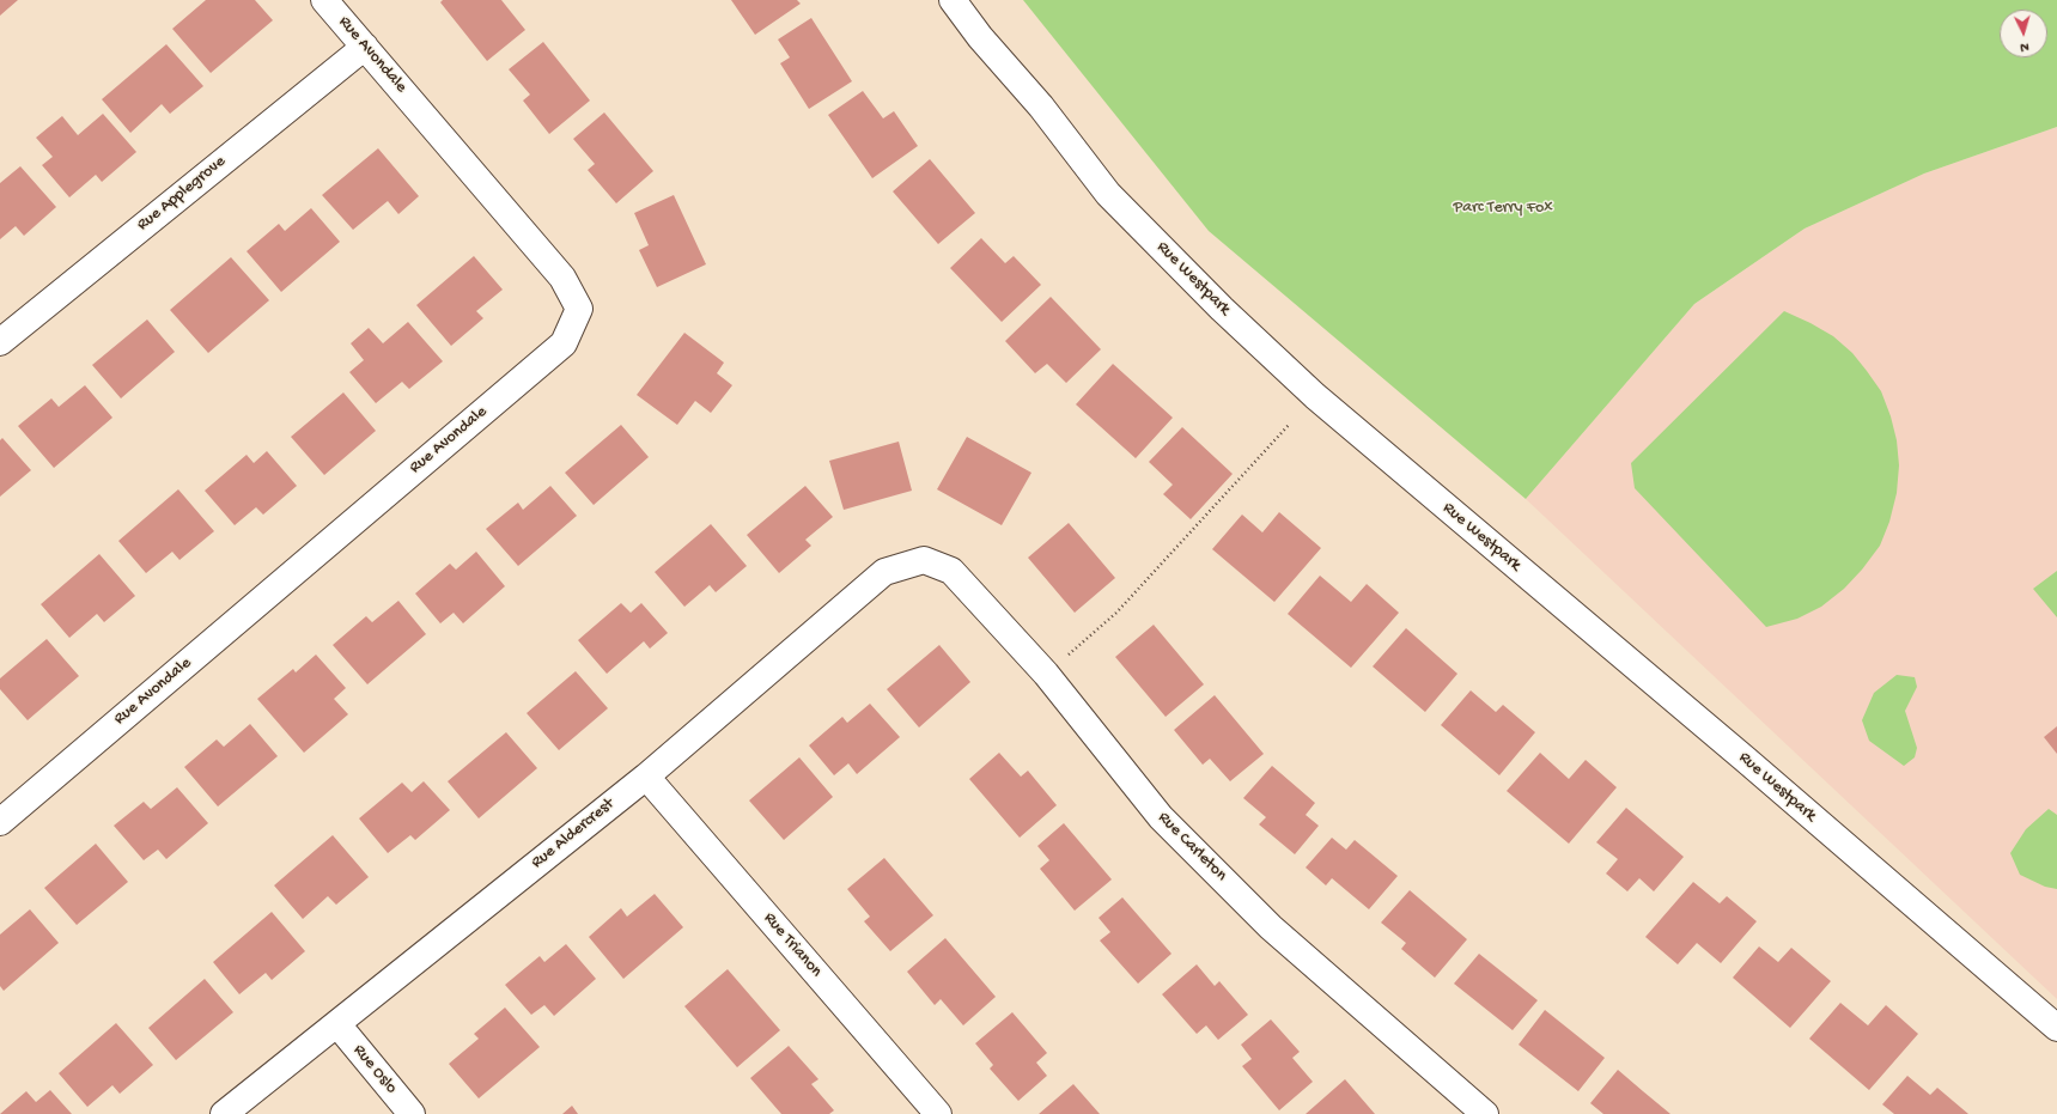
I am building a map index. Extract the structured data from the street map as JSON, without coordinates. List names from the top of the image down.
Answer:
{
  "streets": {
    "street": [
      "Rue Avondale",
      "Rue Applegrove",
      "Rue Westpark",
      "Rue Aldercrest",
      "Rue Carleton",
      "Rue Trianon",
      "Rue Oslo"
    ]
  },
  "crossings": [
    ["Rue Avondale", "Rue Applegrove"],
    ["Rue Aldercrest", "Rue Carleton"],
    ["Rue Aldercrest", "Rue Trianon"],
    ["Rue Aldercrest", "Rue Oslo"]
  ],
  "parks": ["Parc Terry Fox"],
  "north": "bottom"
}
